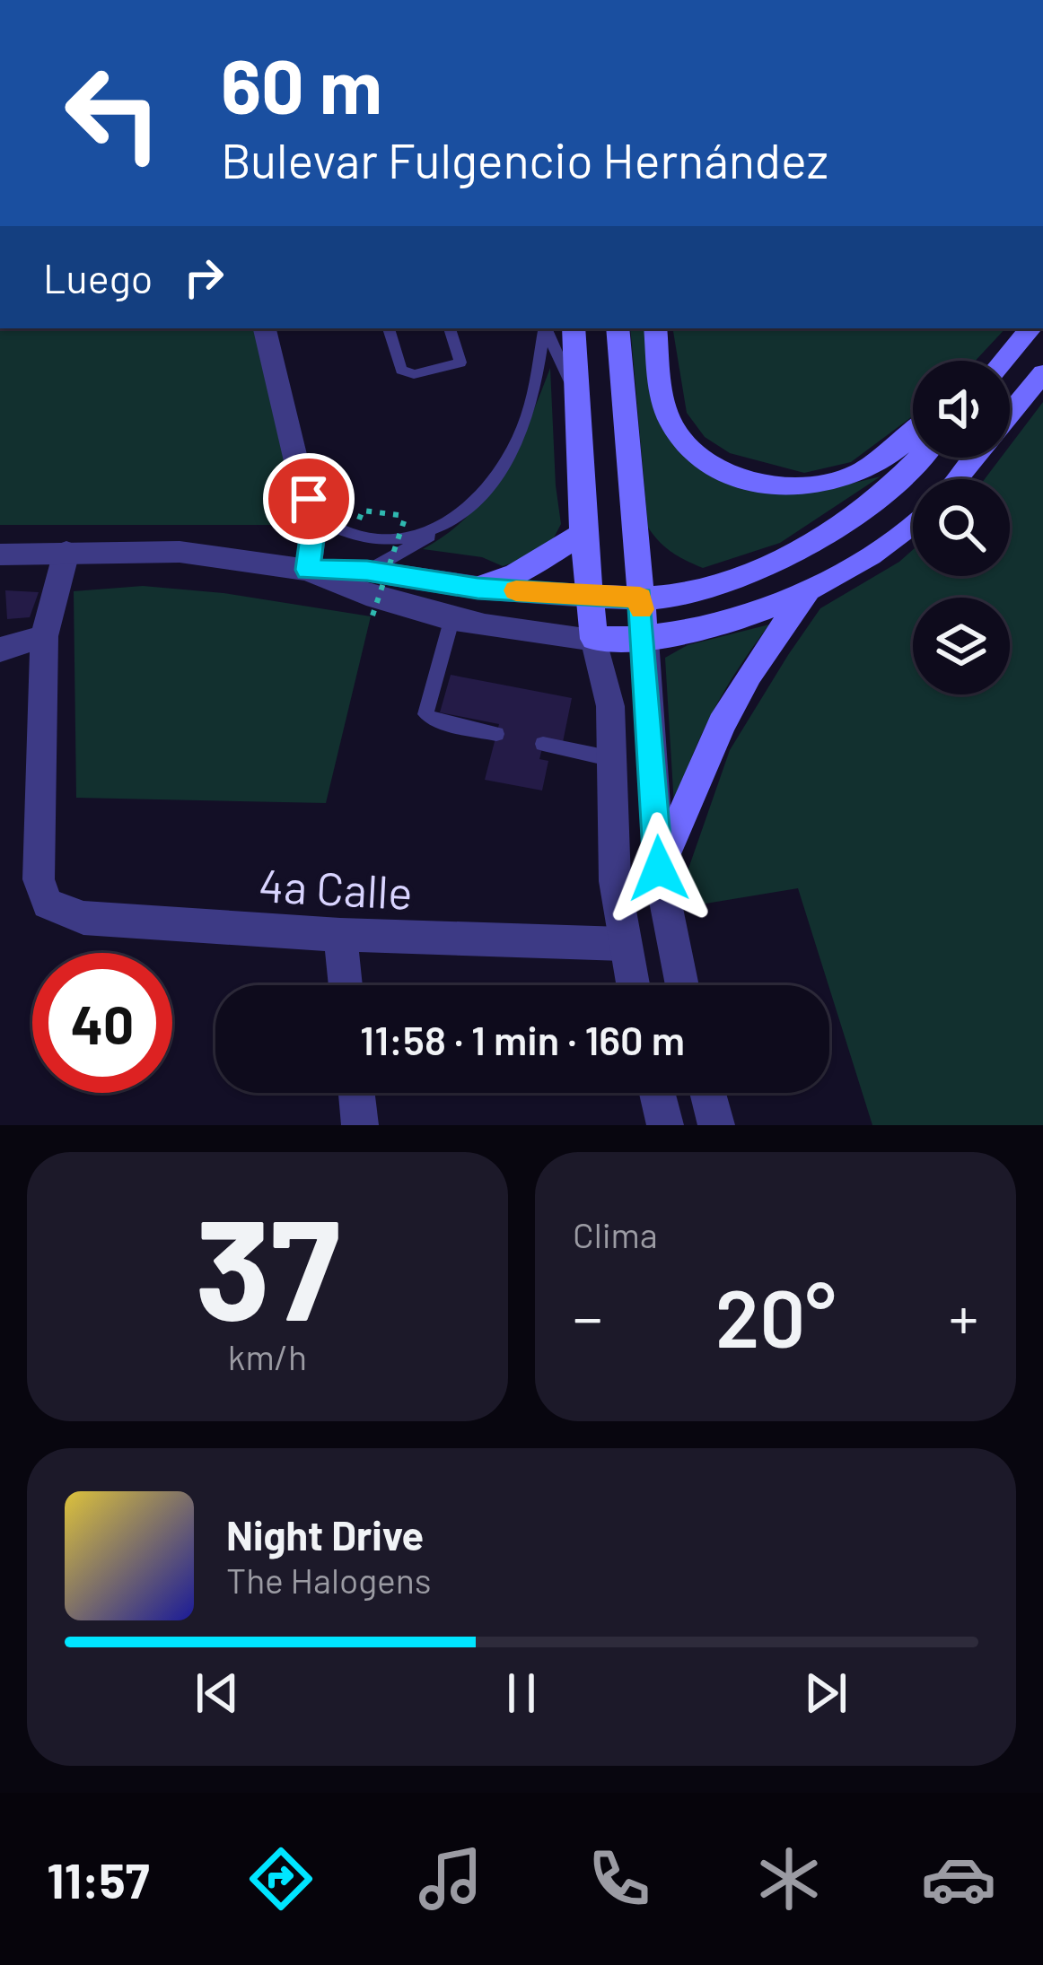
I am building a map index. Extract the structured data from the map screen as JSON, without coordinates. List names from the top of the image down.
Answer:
{
  "streets": {
    "street": ["4a Calle"]
  },
  "page": {
    "turn": ["60 m", "Bulevar Fulgencio Hernández"],
    "then": "Luego",
    "limit": "40",
    "trip": "11:58 · 1 min · 160 m",
    "tile": [
      ["37", "km/h"],
      "Clima"
    ],
    "heat": ["−", "20°", "+"],
    "song": ["Night Drive", "The Halogens"],
    "tabs": "11:57"
  }
}
